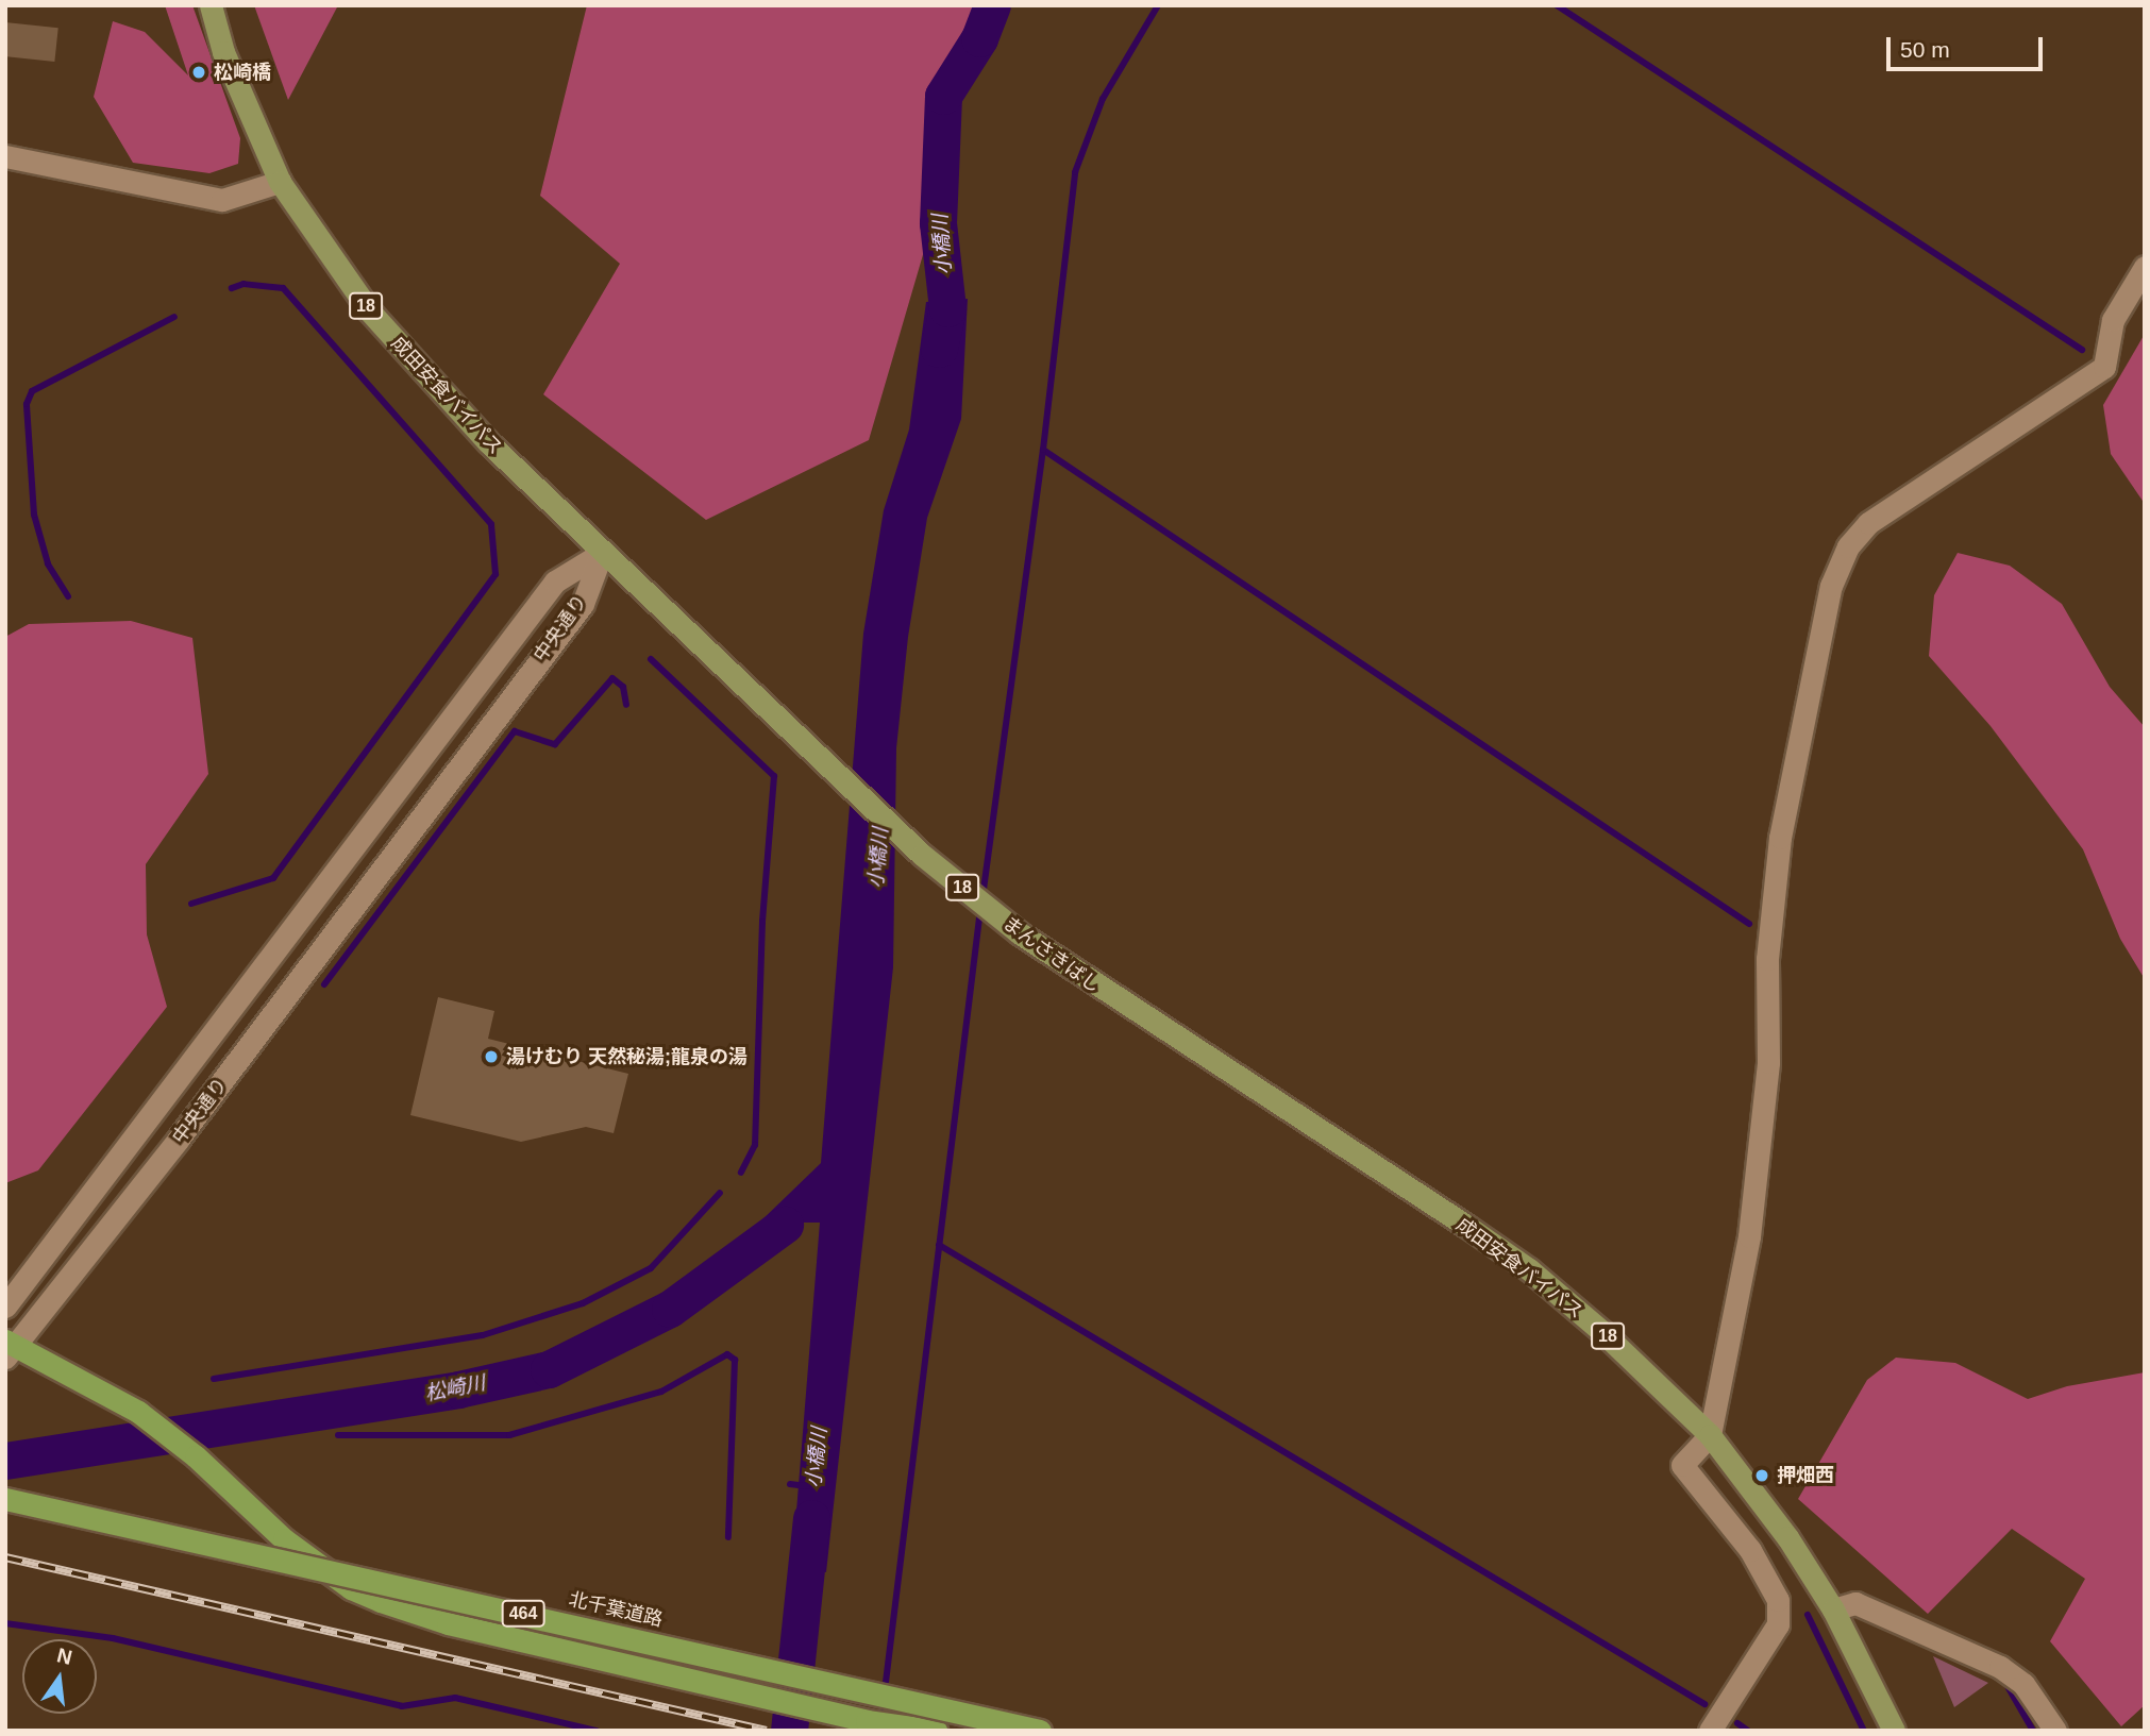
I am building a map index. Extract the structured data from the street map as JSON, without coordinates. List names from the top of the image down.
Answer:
{
  "streets": {
    "highway": ["北千葉道路", "464"],
    "main road": ["18", "成田安食バイパス", "まんさきばし"],
    "street": ["中央通り"]
  },
  "crossings": [
    ["成田安食バイパス", "中央通り"],
    ["成田安食バイパス", "まんさきばし"]
  ],
  "water": ["小橋川", "松崎川"],
  "places": ["松崎橋", "湯けむり 天然秘湯;龍泉の湯", "押畑西"],
  "scale_bar": "50 m",
  "north": "top"
}
